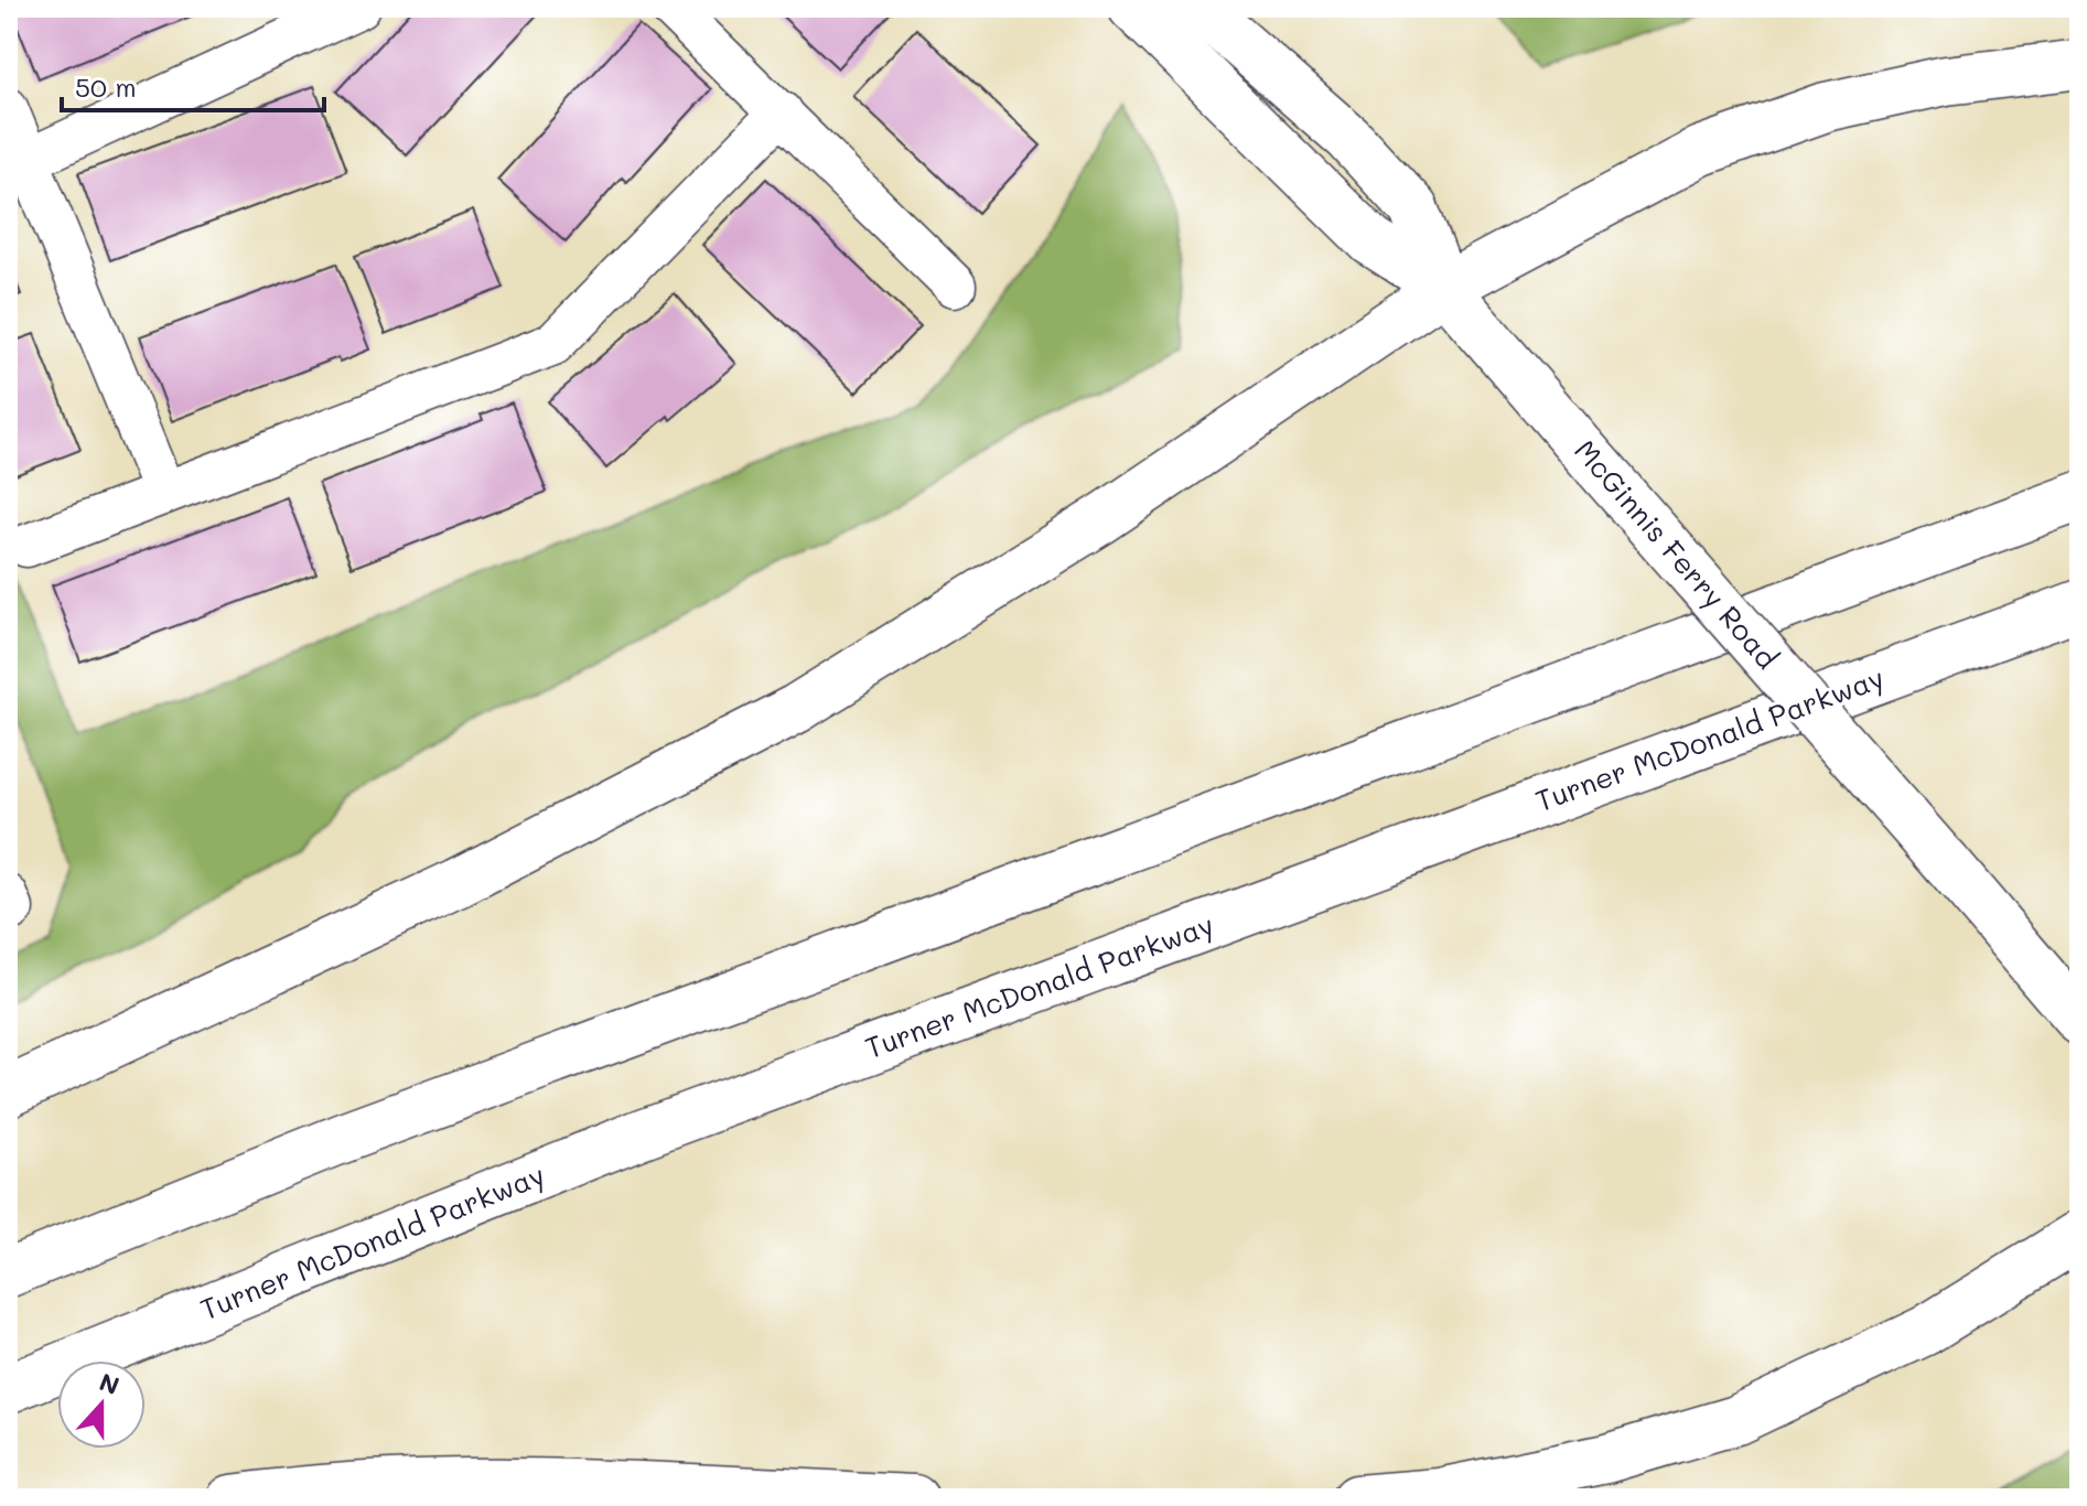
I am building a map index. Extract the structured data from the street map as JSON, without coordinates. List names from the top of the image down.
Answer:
{
  "streets": {
    "main road": ["McGinnis Ferry Road", "Turner McDonald Parkway"]
  },
  "scale_bar": "50 m",
  "north": "top"
}
